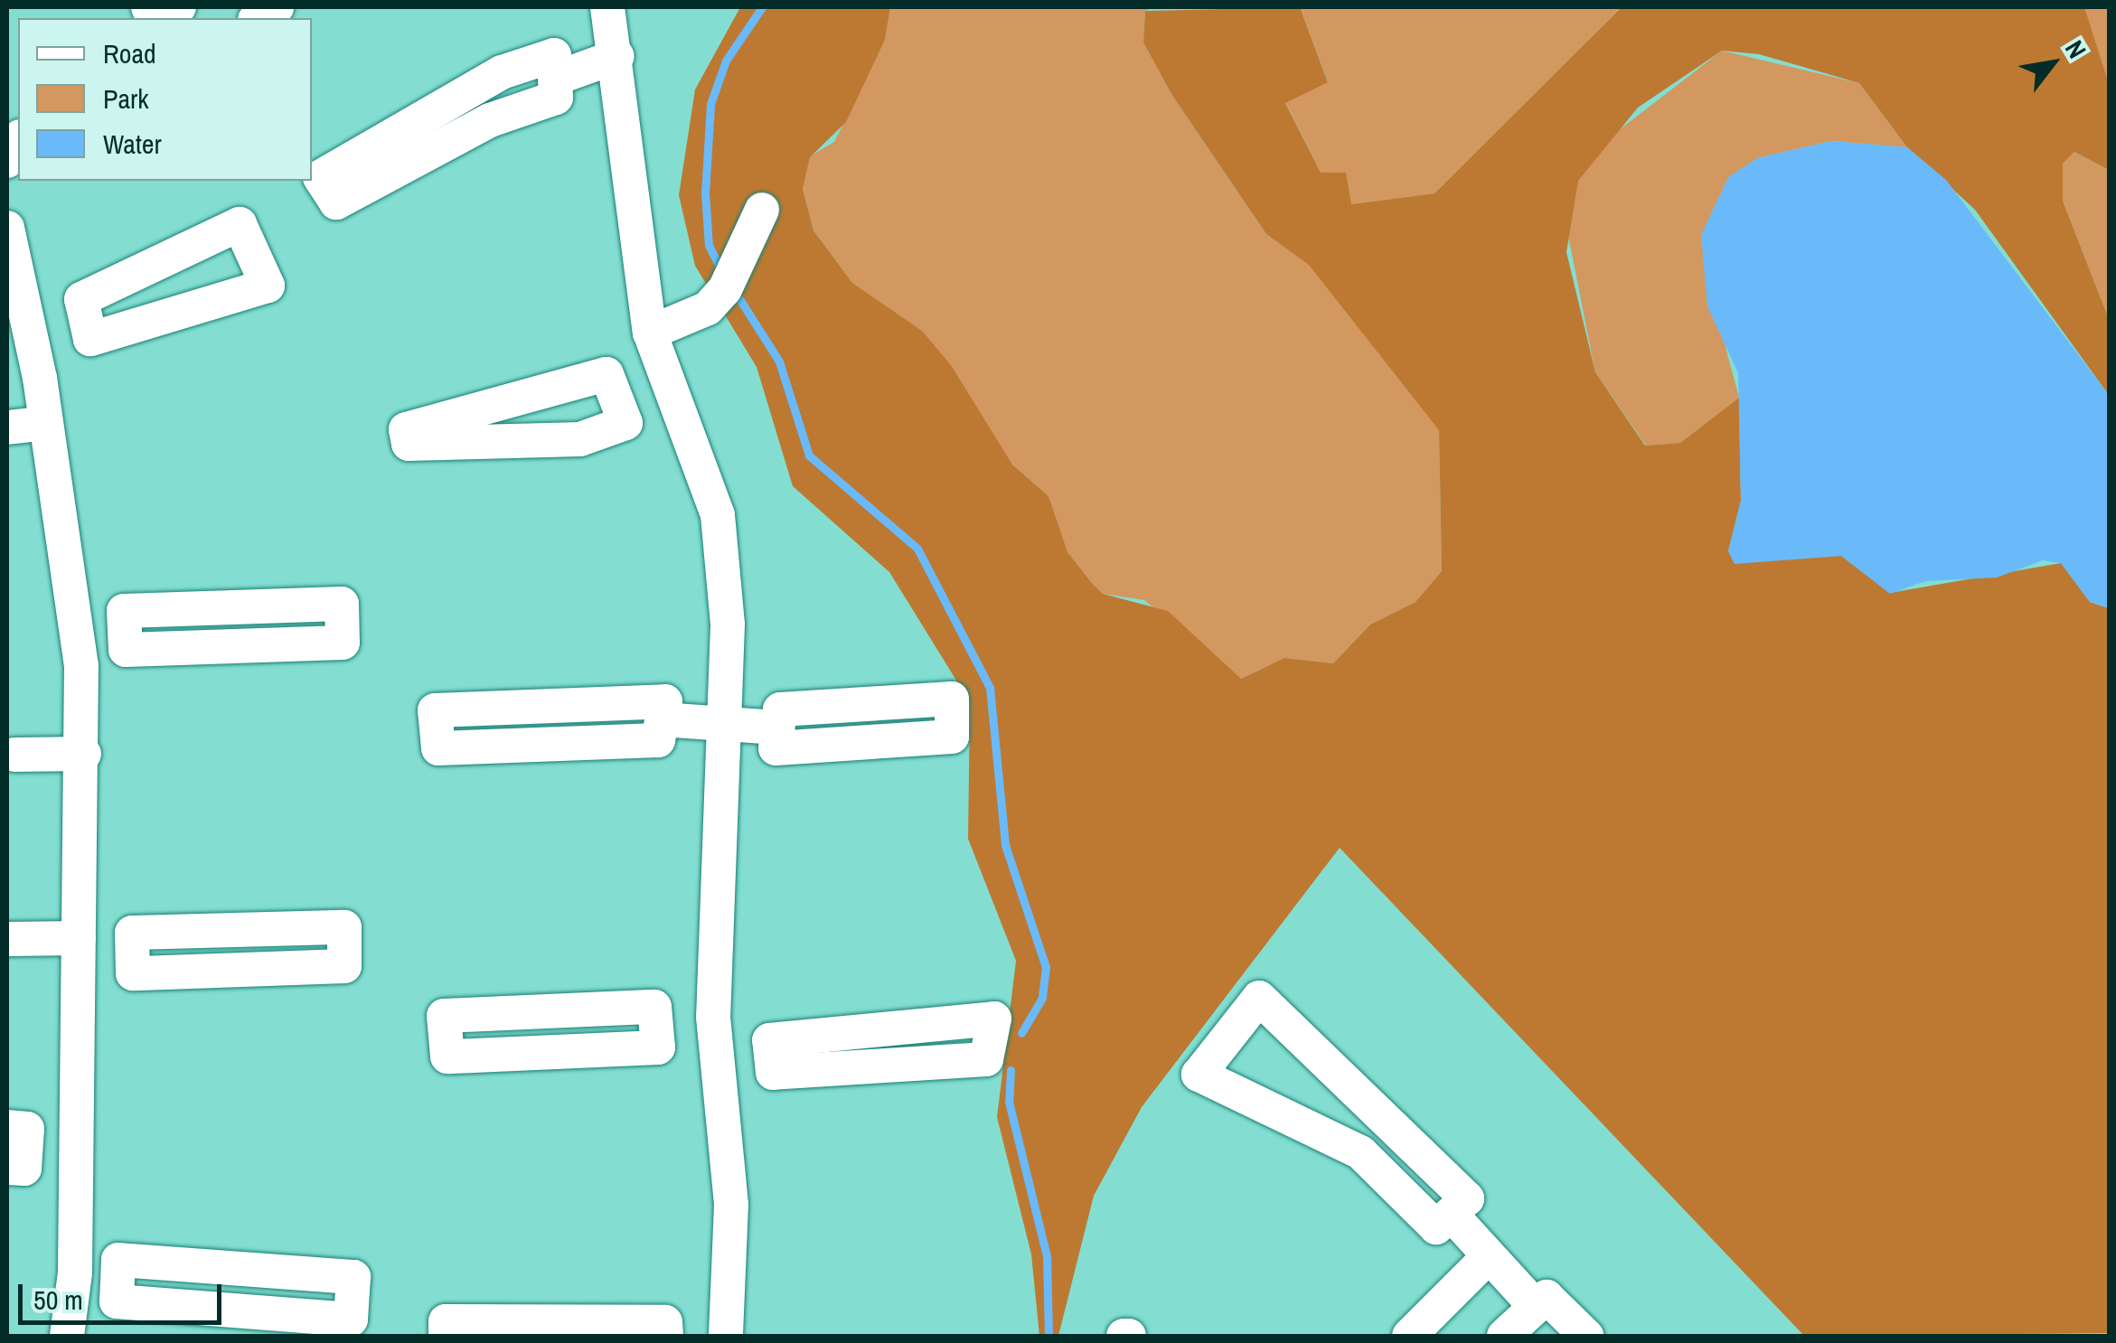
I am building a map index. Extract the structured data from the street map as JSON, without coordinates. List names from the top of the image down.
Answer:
{
  "legend": ["Road", "Park", "Water"],
  "scale_bar": "50 m",
  "north": "top right"
}
